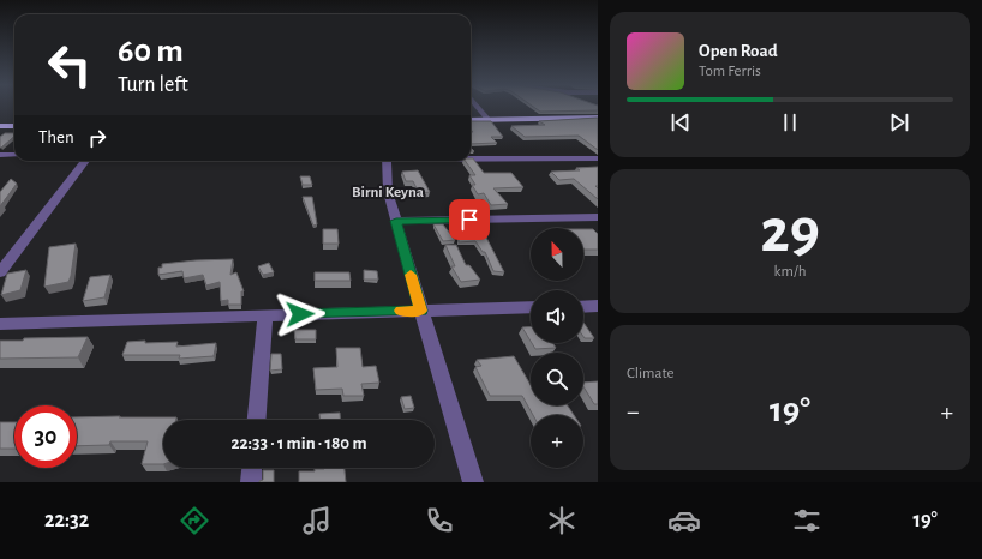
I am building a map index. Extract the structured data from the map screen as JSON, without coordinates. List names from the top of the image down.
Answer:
{
  "districts": ["Birni Keyna"],
  "north": "top",
  "page": {
    "turn": ["60 m", "Turn left"],
    "song": ["Open Road", "Tom Ferris"],
    "then": "Then",
    "tile": [
      ["29", "km/h"],
      "Climate"
    ],
    "map_buttons": "+",
    "heat": ["−", "19°", "+"],
    "limit": "30",
    "trip": "22:33 · 1 min · 180 m",
    "tabs": ["22:32", "19°"]
  }
}
